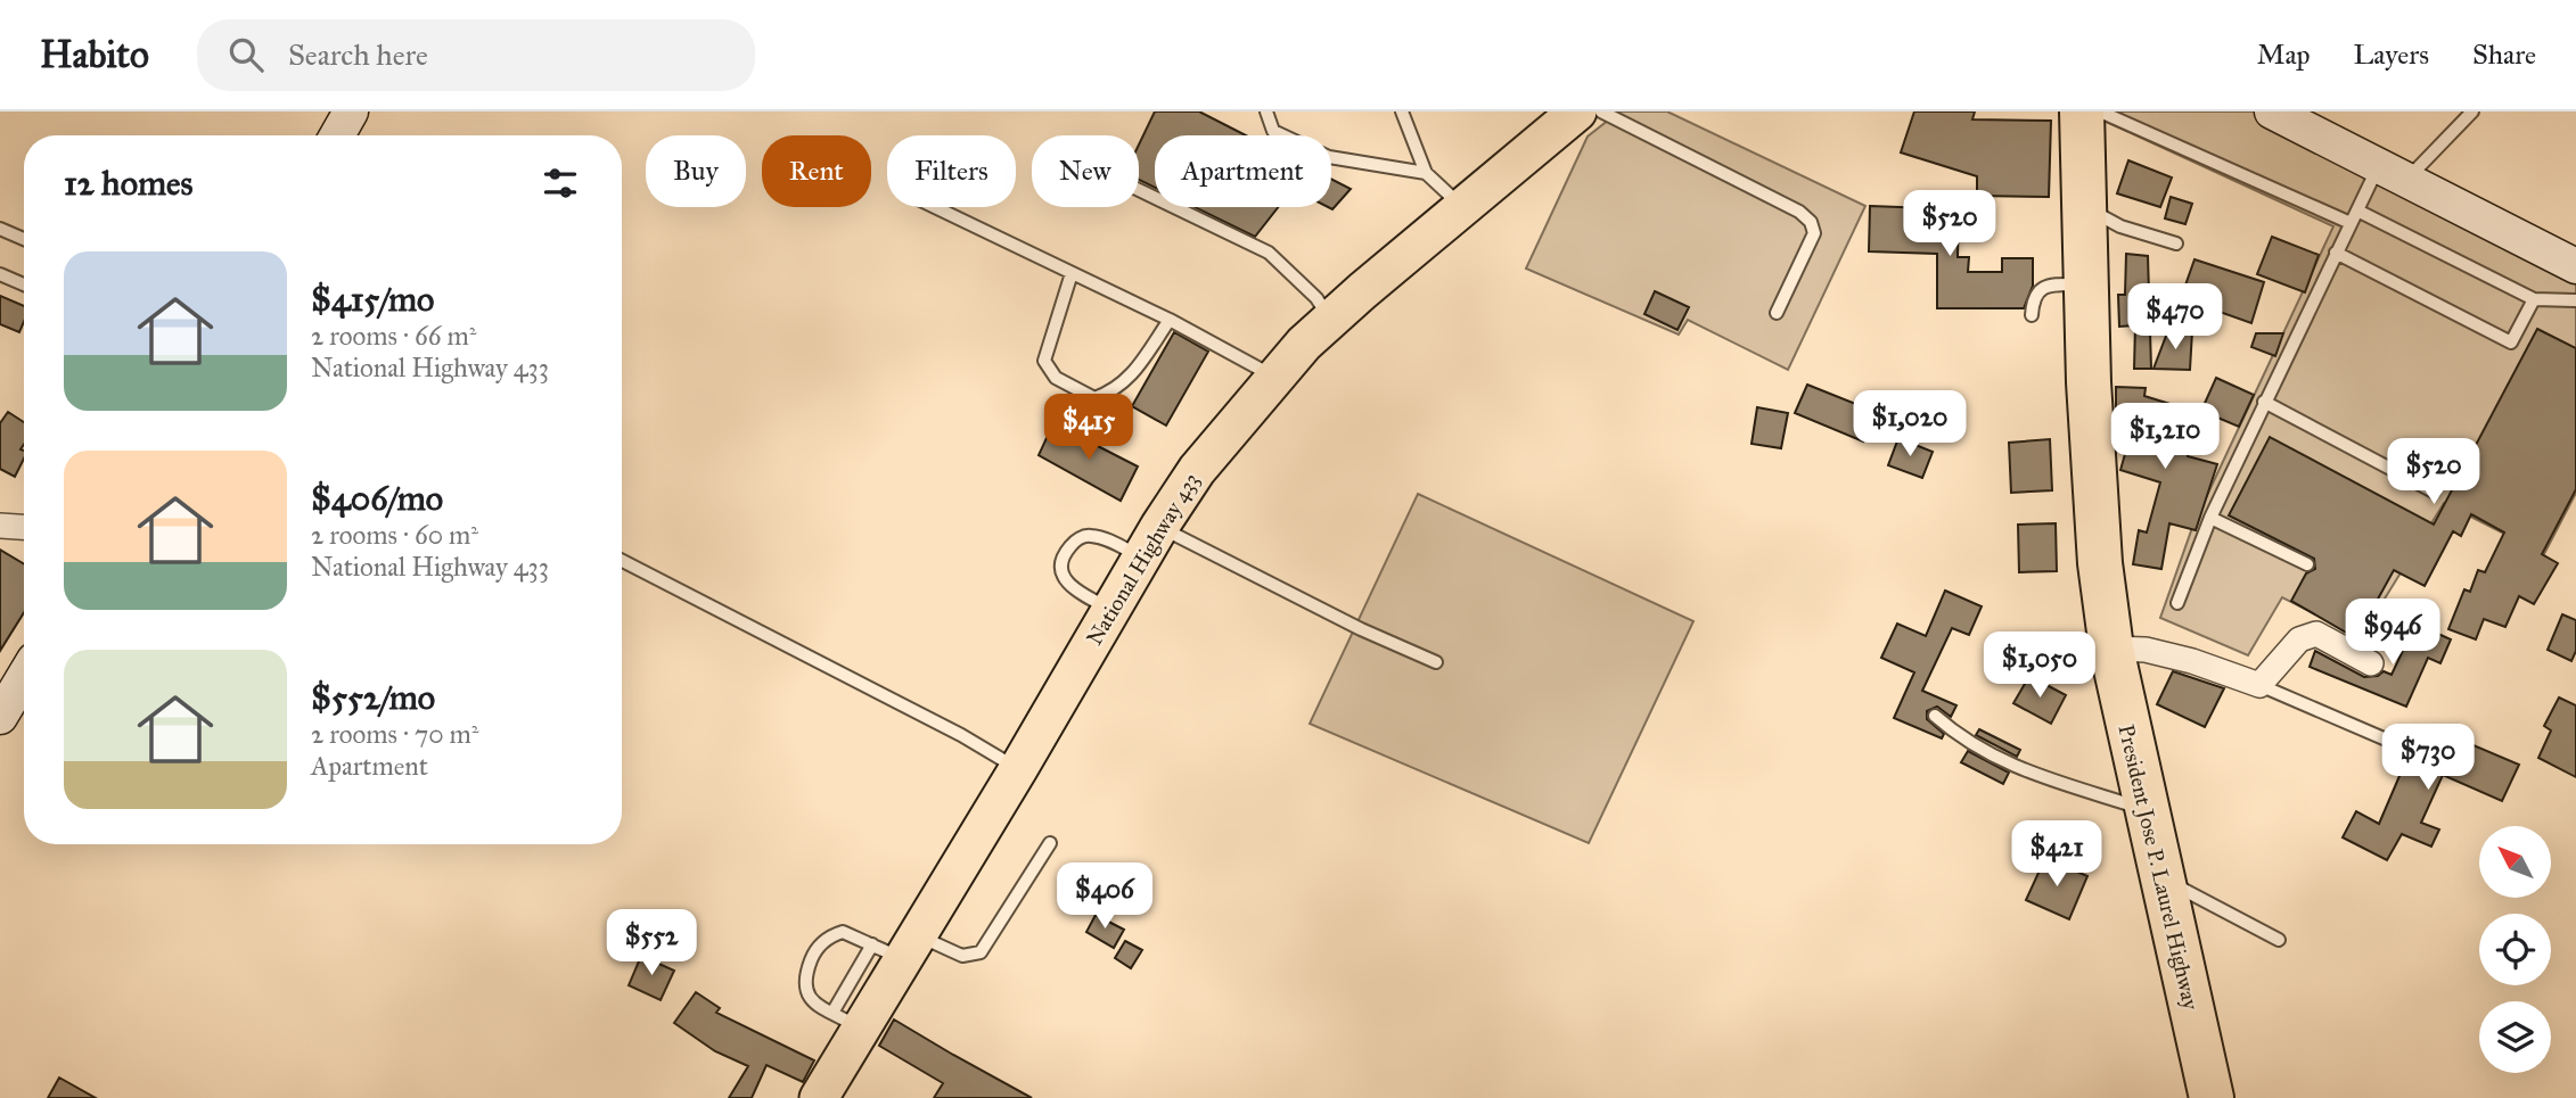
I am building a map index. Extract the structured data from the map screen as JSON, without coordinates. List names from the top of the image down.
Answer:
{
  "streets": {
    "highway": ["President Jose P. Laurel Highway"],
    "main road": ["National Highway 433"]
  },
  "north": "top left",
  "page": {
    "header": "Habito",
    "search": "Search here",
    "nav": ["Map", "Layers", "Share"],
    "chip": [
      "Buy",
      "Rent",
      "Filters",
      "New",
      "Apartment"
    ],
    "heading": "12 homes",
    "price": [
      "$520",
      "$470",
      "$1,020",
      "$415",
      "$1,210",
      "$520",
      "$946",
      "$1,050",
      "$730",
      "$421",
      "$406",
      "$552"
    ],
    "list": [
      {
        "name": "$415/mo",
        "note": "2 rooms · 66 m² · National Highway 433"
      },
      {
        "name": "$406/mo",
        "note": "2 rooms · 60 m² · National Highway 433"
      },
      {
        "name": "$552/mo",
        "note": "2 rooms · 70 m² · Apartment"
      }
    ]
  }
}
